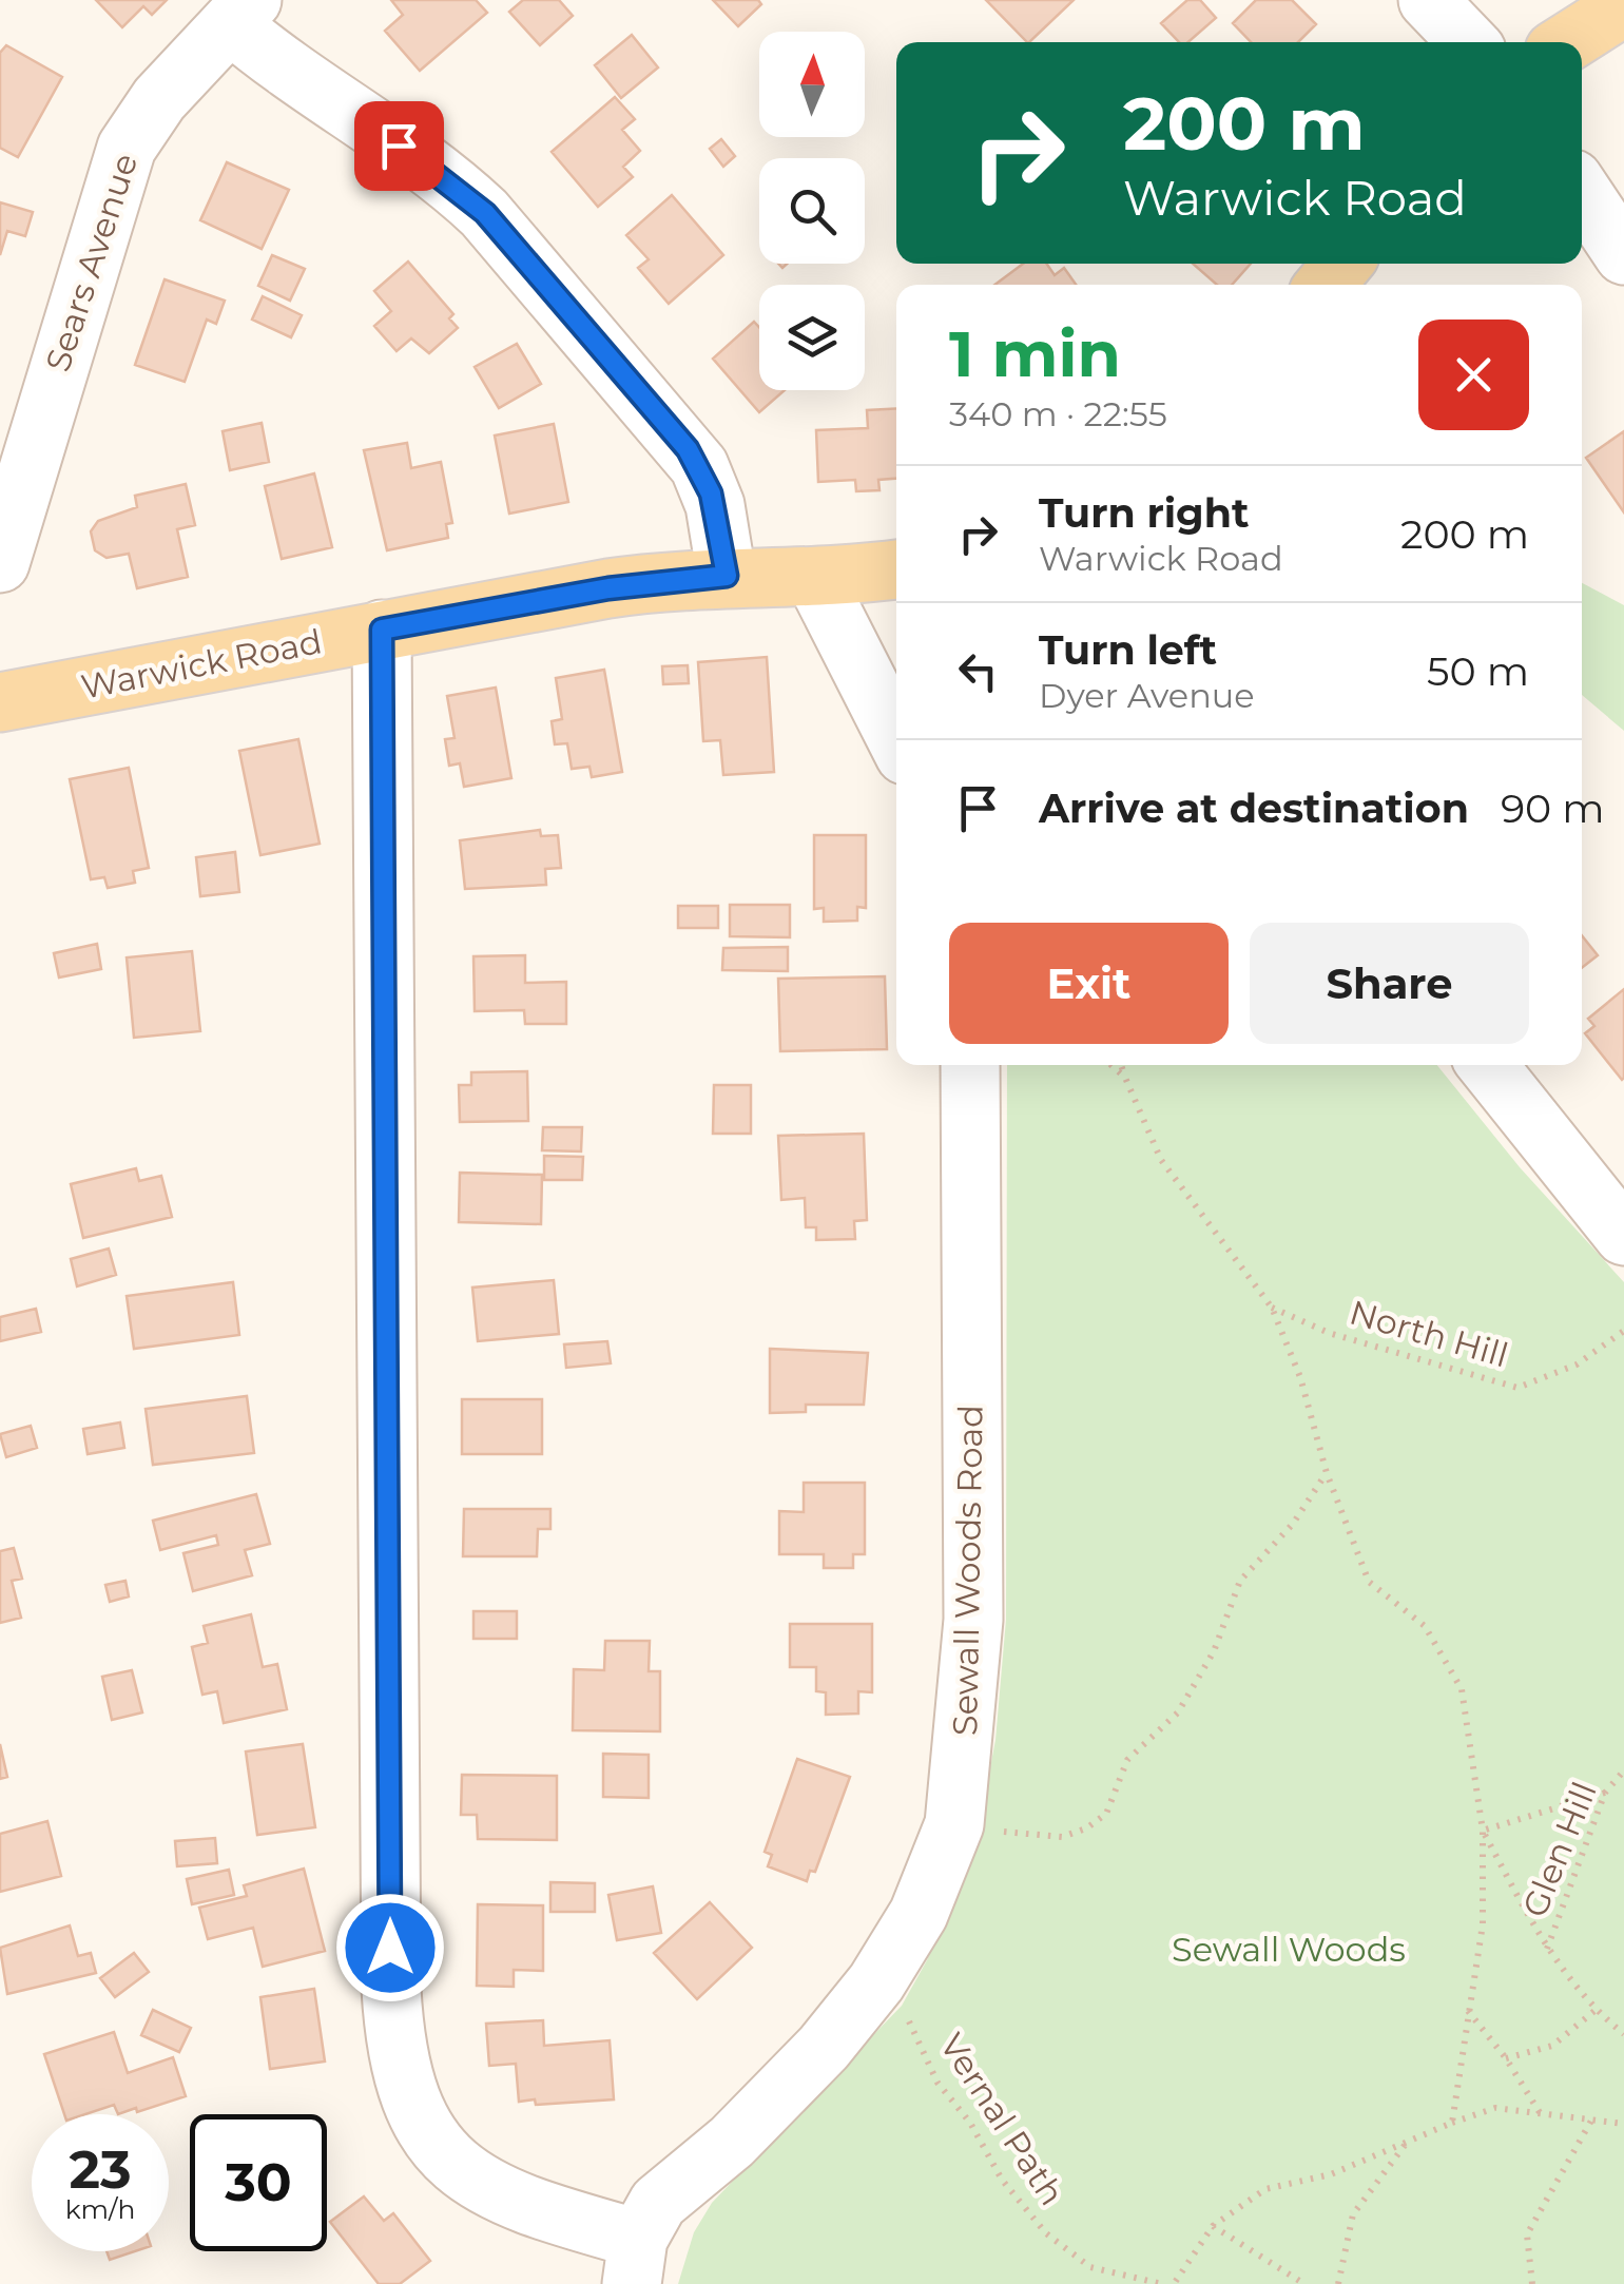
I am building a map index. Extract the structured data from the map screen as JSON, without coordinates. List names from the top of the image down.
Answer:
{
  "streets": {
    "main road": ["Warwick Road"],
    "street": ["Sears Avenue", "Sewall Woods Road"],
    "path": ["North Hill", "Glen Hill", "Vernal Path"]
  },
  "crossings": [
    ["Sewall Woods Road", "Vernal Path"]
  ],
  "parks": ["Sewall Woods"],
  "north": "top",
  "page": {
    "turn": ["200 m", "Warwick Road"],
    "heading": ["1 min", "340 m · 22:55"],
    "list": [
      {
        "name": "Turn right",
        "note": "Warwick Road",
        "value": "200 m"
      },
      {
        "name": "Turn left",
        "note": "Dyer Avenue",
        "value": "50 m"
      },
      {
        "name": "Arrive at destination",
        "value": "90 m"
      }
    ],
    "buttons": ["Exit", "Share"],
    "speed": "23 km/h",
    "limit": "30"
  }
}
